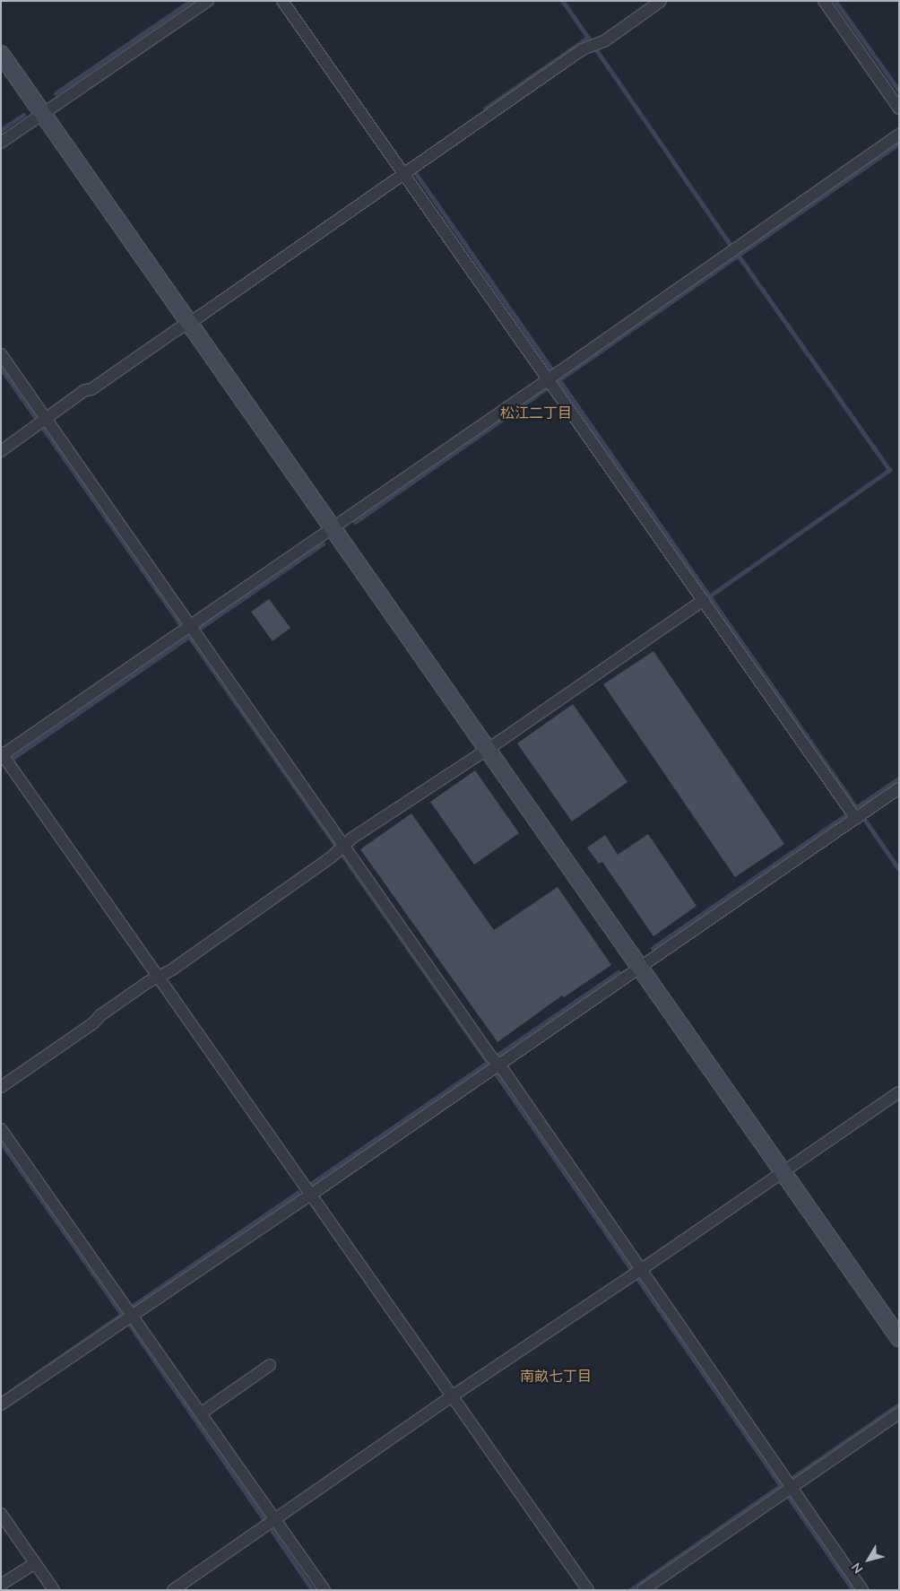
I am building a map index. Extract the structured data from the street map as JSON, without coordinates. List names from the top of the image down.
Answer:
{
  "districts": ["松江二丁目", "南畝七丁目"],
  "north": "bottom left"
}
